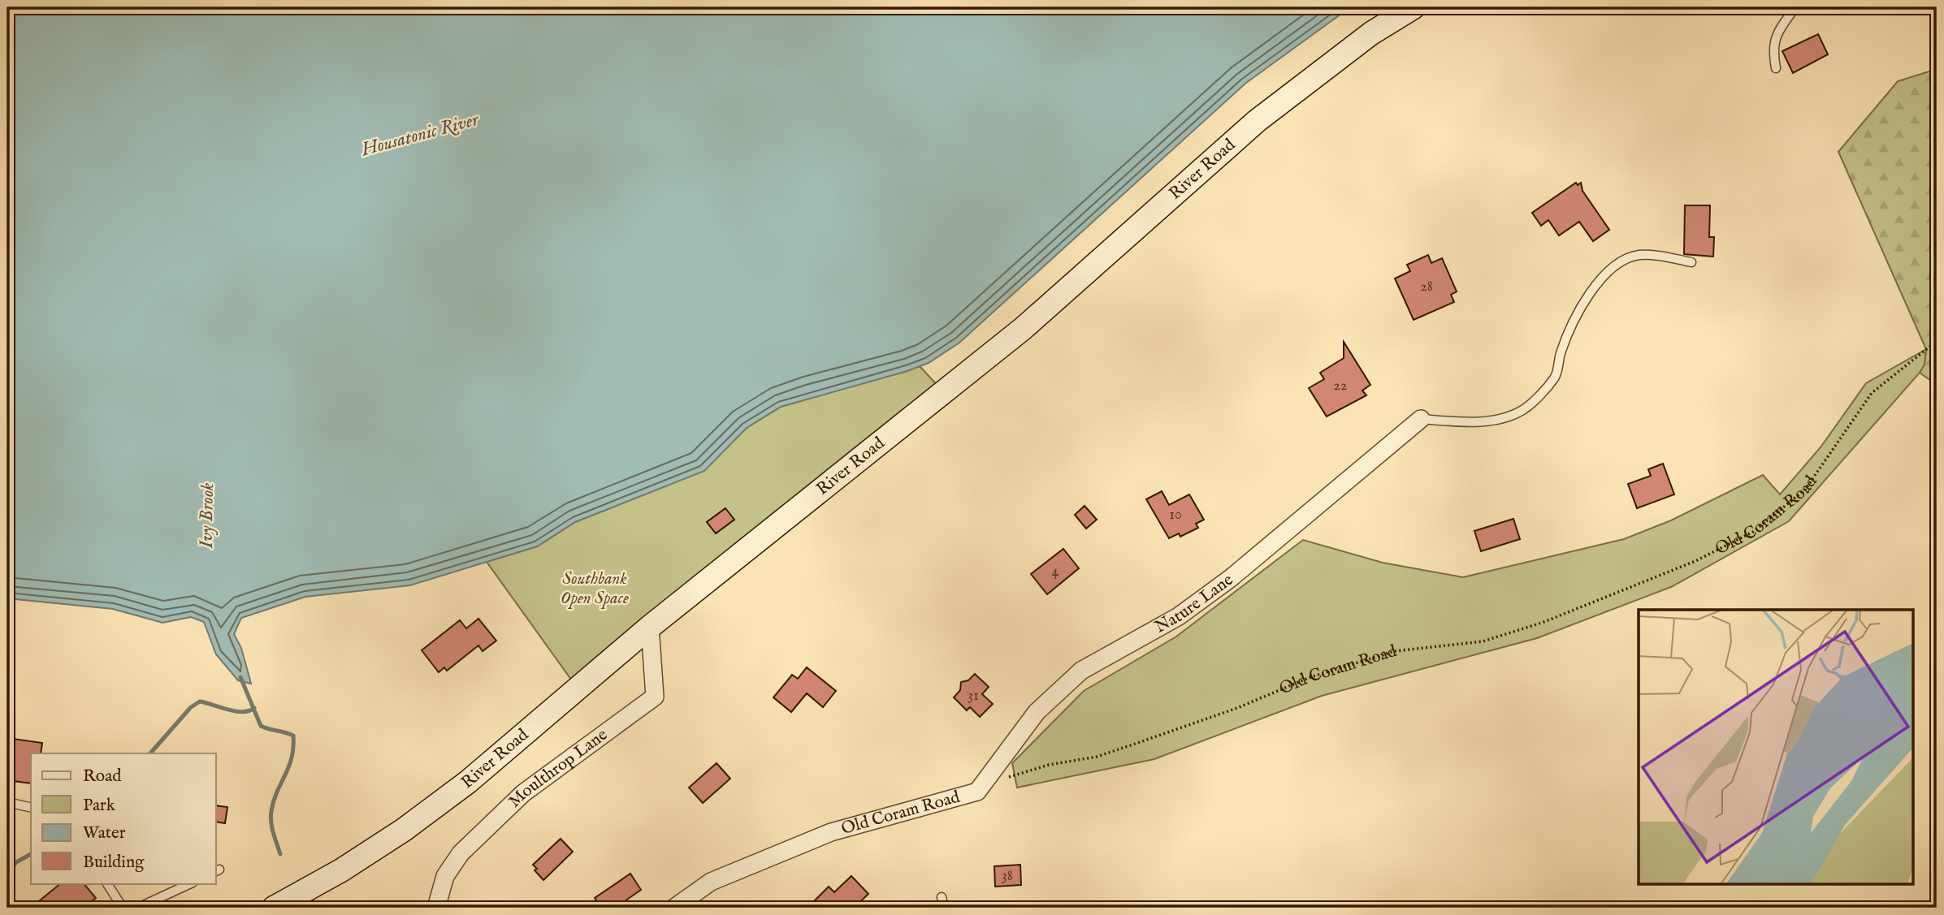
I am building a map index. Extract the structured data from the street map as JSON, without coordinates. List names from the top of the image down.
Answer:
{
  "streets": {
    "main road": ["River Road"],
    "street": ["Old Coram Road", "Nature Lane", "Moulthrop Lane"]
  },
  "crossings": [
    ["River Road", "Moulthrop Lane"],
    ["Old Coram Road", "Nature Lane"]
  ],
  "water": ["Housatonic River", "Ivy Brook"],
  "parks": ["Southbank Open Space"],
  "house_numbers": [
    "28",
    "22",
    "10",
    "4",
    "31",
    "38"
  ],
  "legend": [
    "Road",
    "Park",
    "Water",
    "Building"
  ]
}
